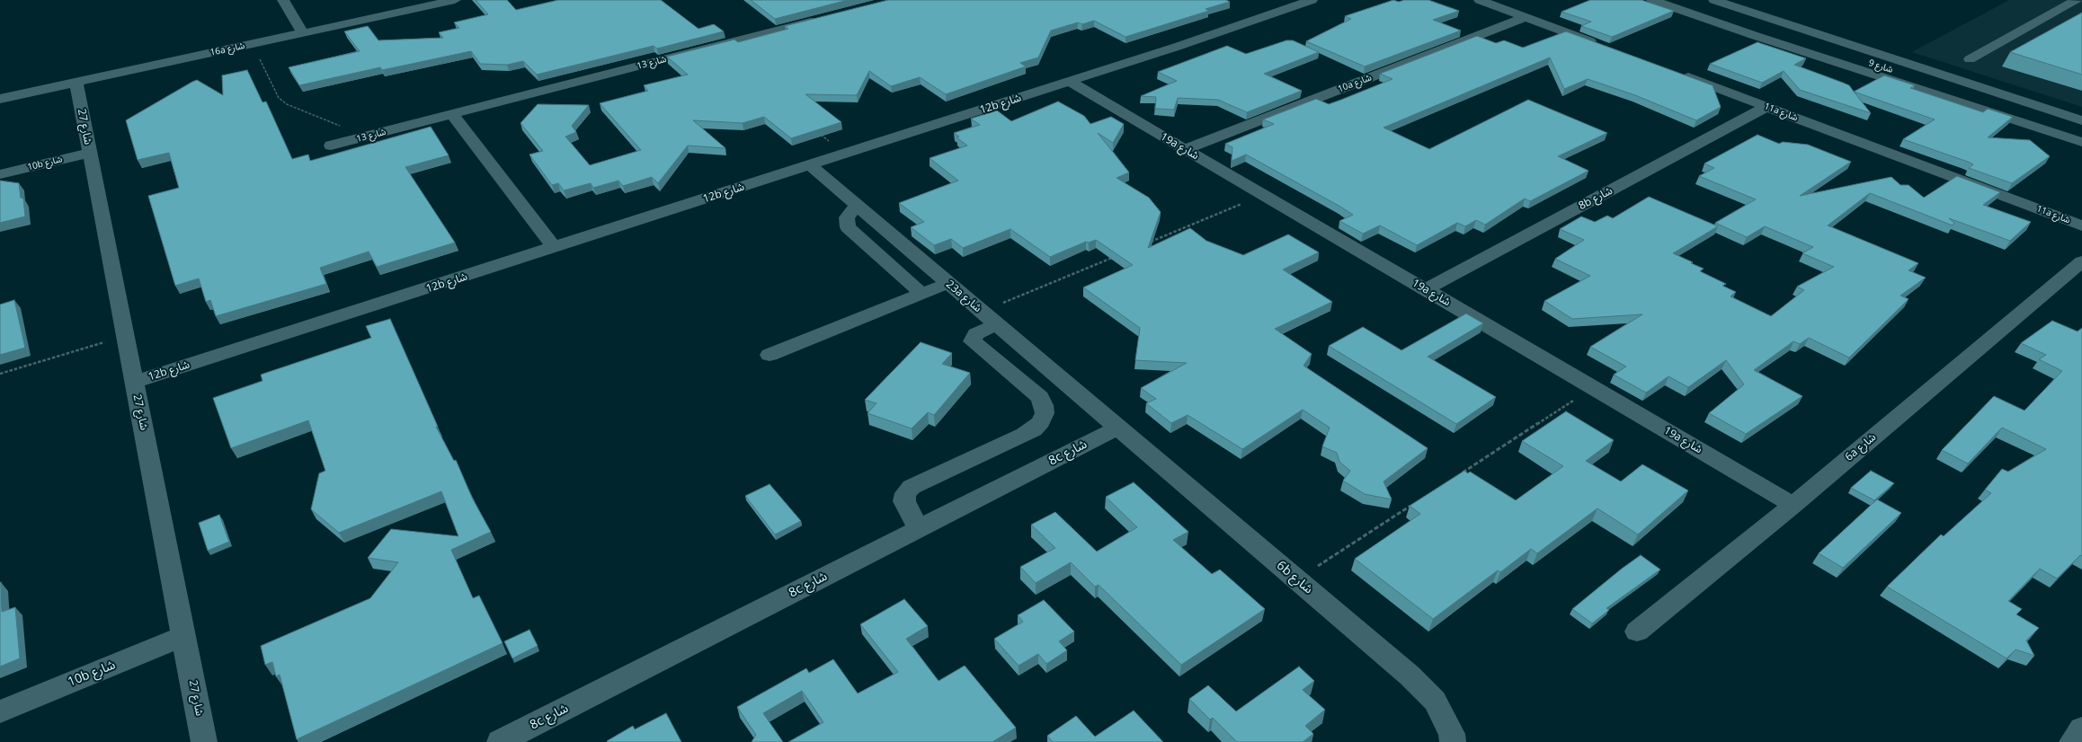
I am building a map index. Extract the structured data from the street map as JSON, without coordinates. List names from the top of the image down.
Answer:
{
  "streets": {
    "street": [
      "16a شارع",
      "شارع 13",
      "شارع 9",
      "10a شارع",
      "12b شارع",
      "11a شارع",
      "شارع 27",
      "19a شارع",
      "10b شارع",
      "8b شارع",
      "23a شارع",
      "6a شارع",
      "8c شارع",
      "6b شارع"
    ]
  },
  "crossings": [
    ["16a شارع", "شارع 27"],
    ["10a شارع", "19a شارع"],
    ["12b شارع", "شارع 27"],
    ["12b شارع", "19a شارع"],
    ["12b شارع", "23a شارع"],
    ["11a شارع", "8b شارع"],
    ["شارع 27", "10b شارع"],
    ["19a شارع", "8b شارع"],
    ["19a شارع", "6a شارع"],
    ["23a شارع", "8c شارع"],
    ["23a شارع", "6b شارع"],
    ["8c شارع", "6b شارع"]
  ]
}
